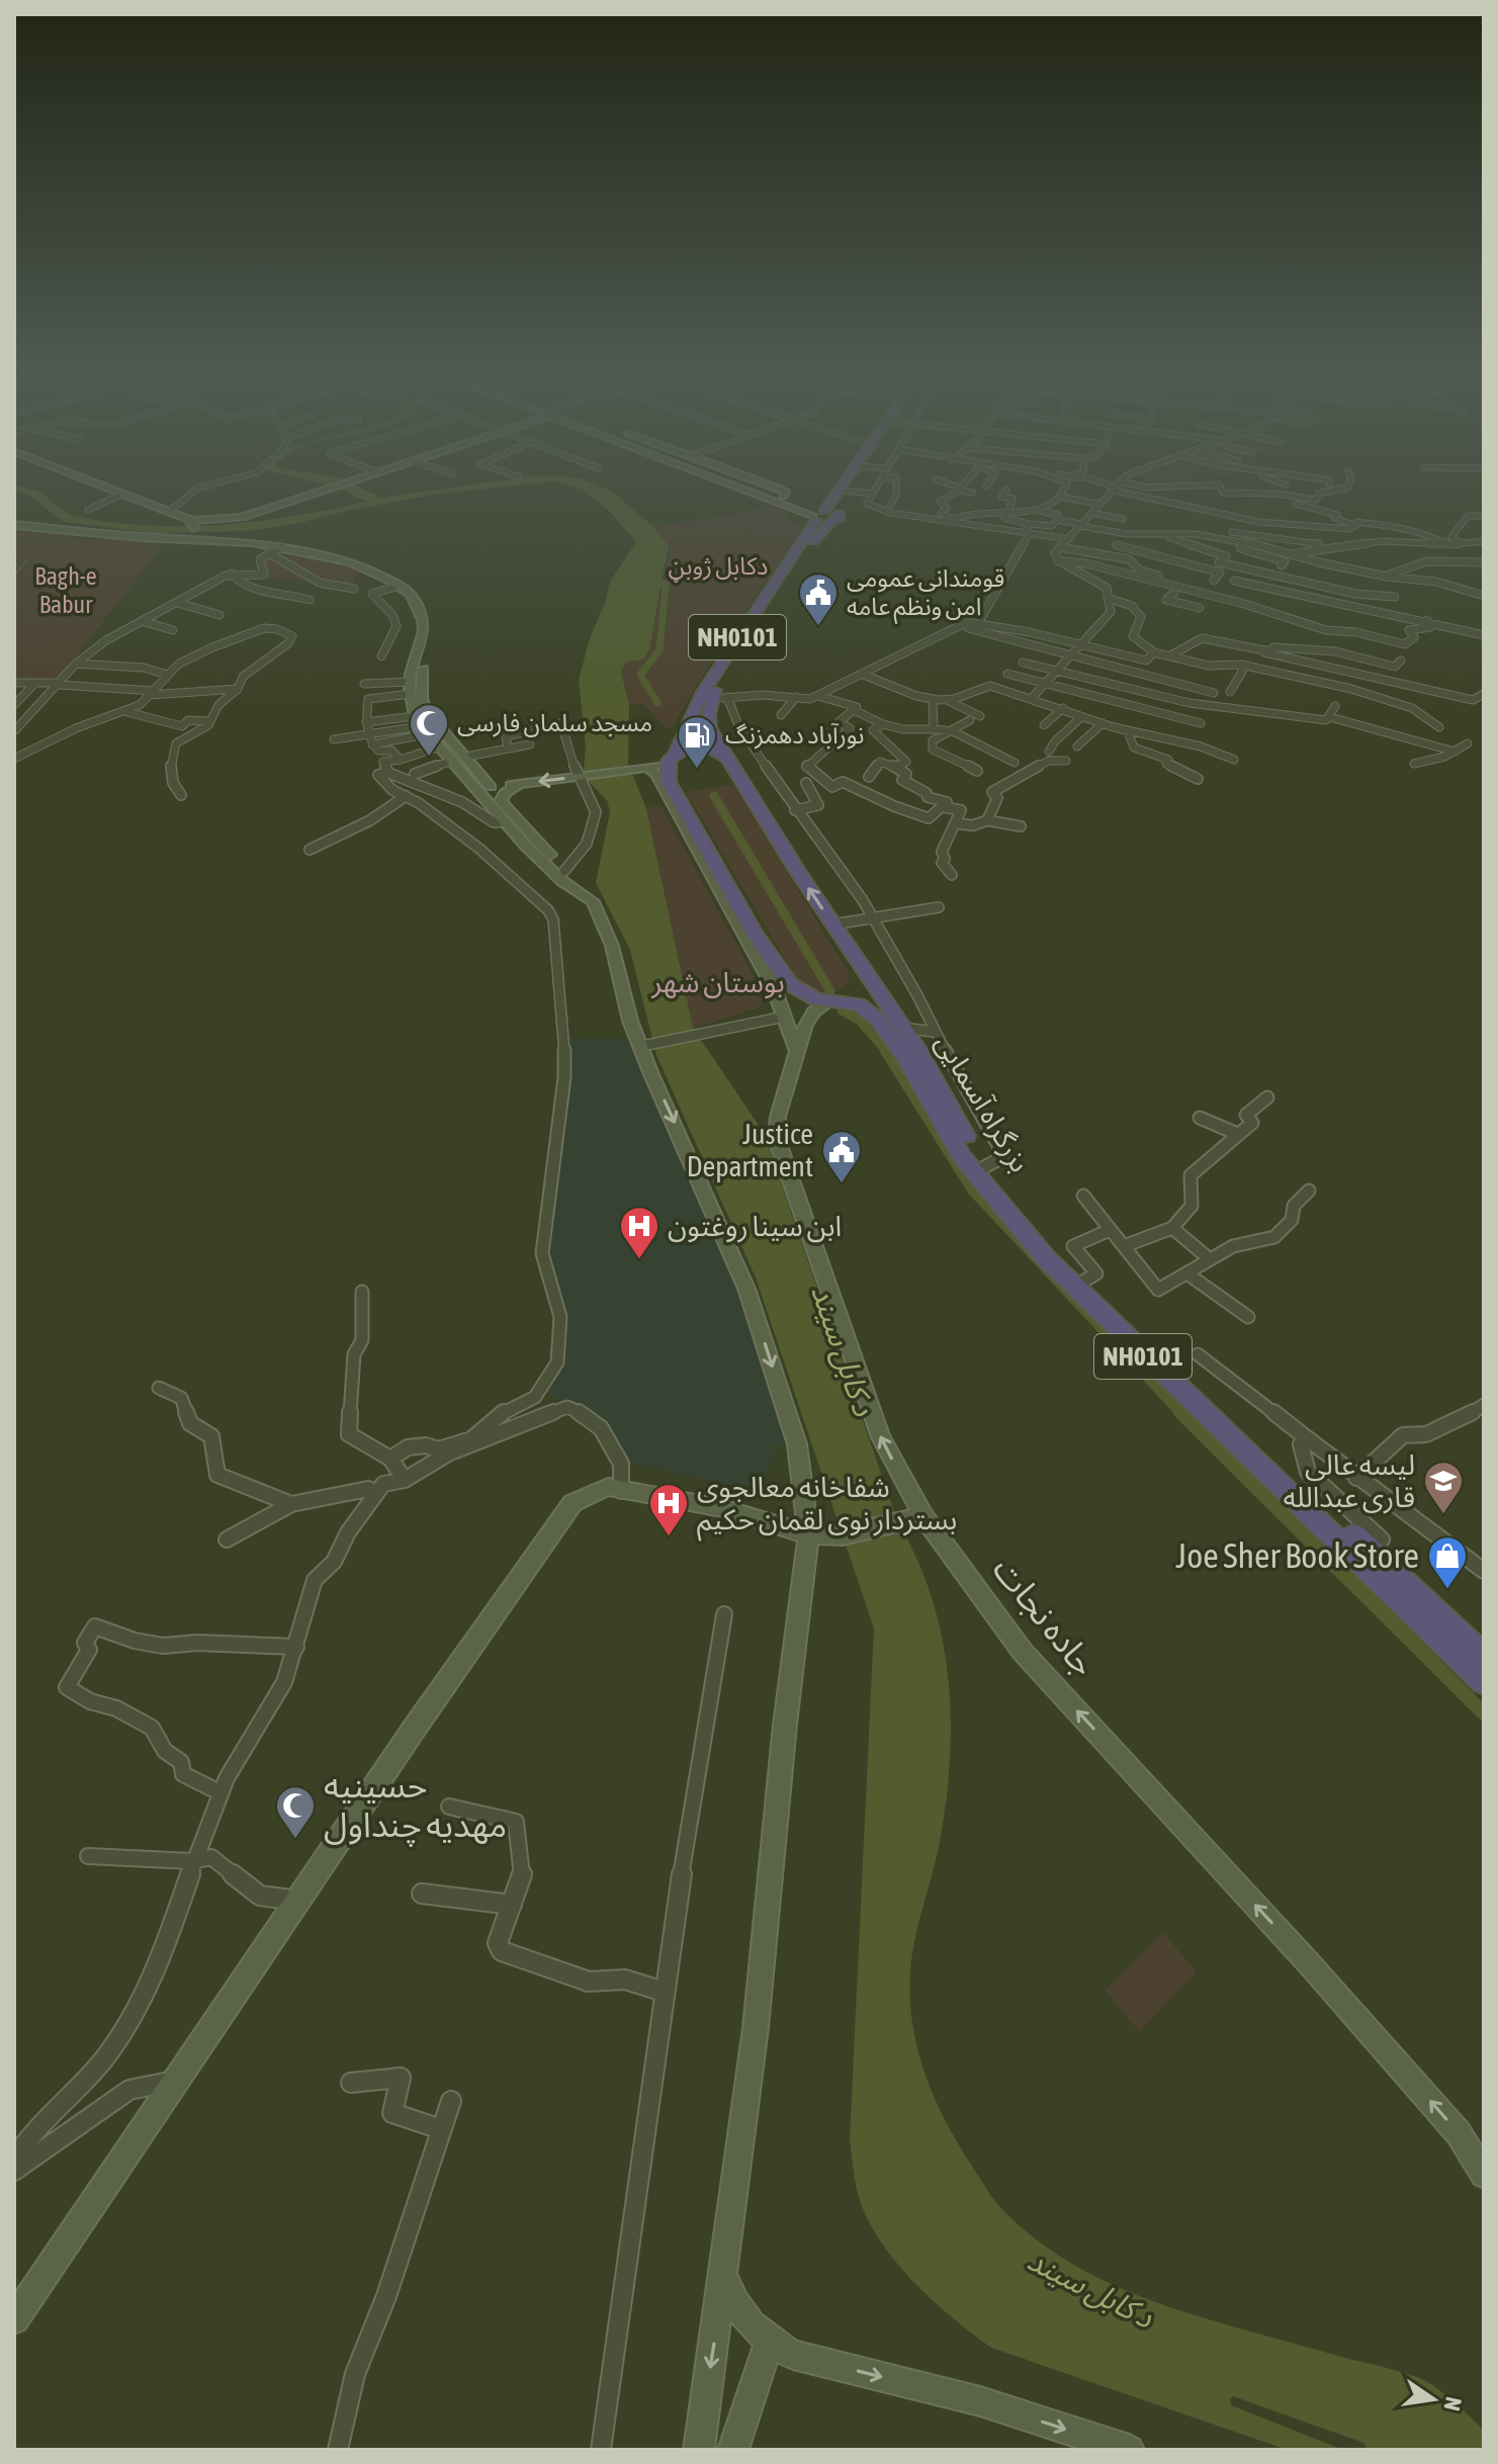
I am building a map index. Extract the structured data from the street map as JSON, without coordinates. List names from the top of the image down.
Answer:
{
  "streets": {
    "highway": ["NH0101", "بزرگراه آسمایی"],
    "main road": ["جاده نجات"]
  },
  "crossings": [
    ["NH0101", "بزرگراه آسمایی"],
    ["بزرگراه آسمایی", "جاده نجات"]
  ],
  "water": ["د کابل سيند"],
  "parks": ["دکابل ژوبڼ", "Bagh-e Babur", "بوستان شهر"],
  "places": {
    "public building": ["قومندانی عمومی امن ونظم عامه", "Justice Department"],
    "mosque": ["مسجد سلمان فارسی", "حسینیه مهدیه چنداول"],
    "fuel station": ["نورآباد دهمزنگ"],
    "hospital": ["ابن سینا روغتون", "شفاخانه معالجوی بستردار نوی لقمان حکیم"],
    "school or university": ["لیسه عالی قاری عبدالله"],
    "shop": ["Joe Sher Book Store"]
  },
  "north": "right"
}
